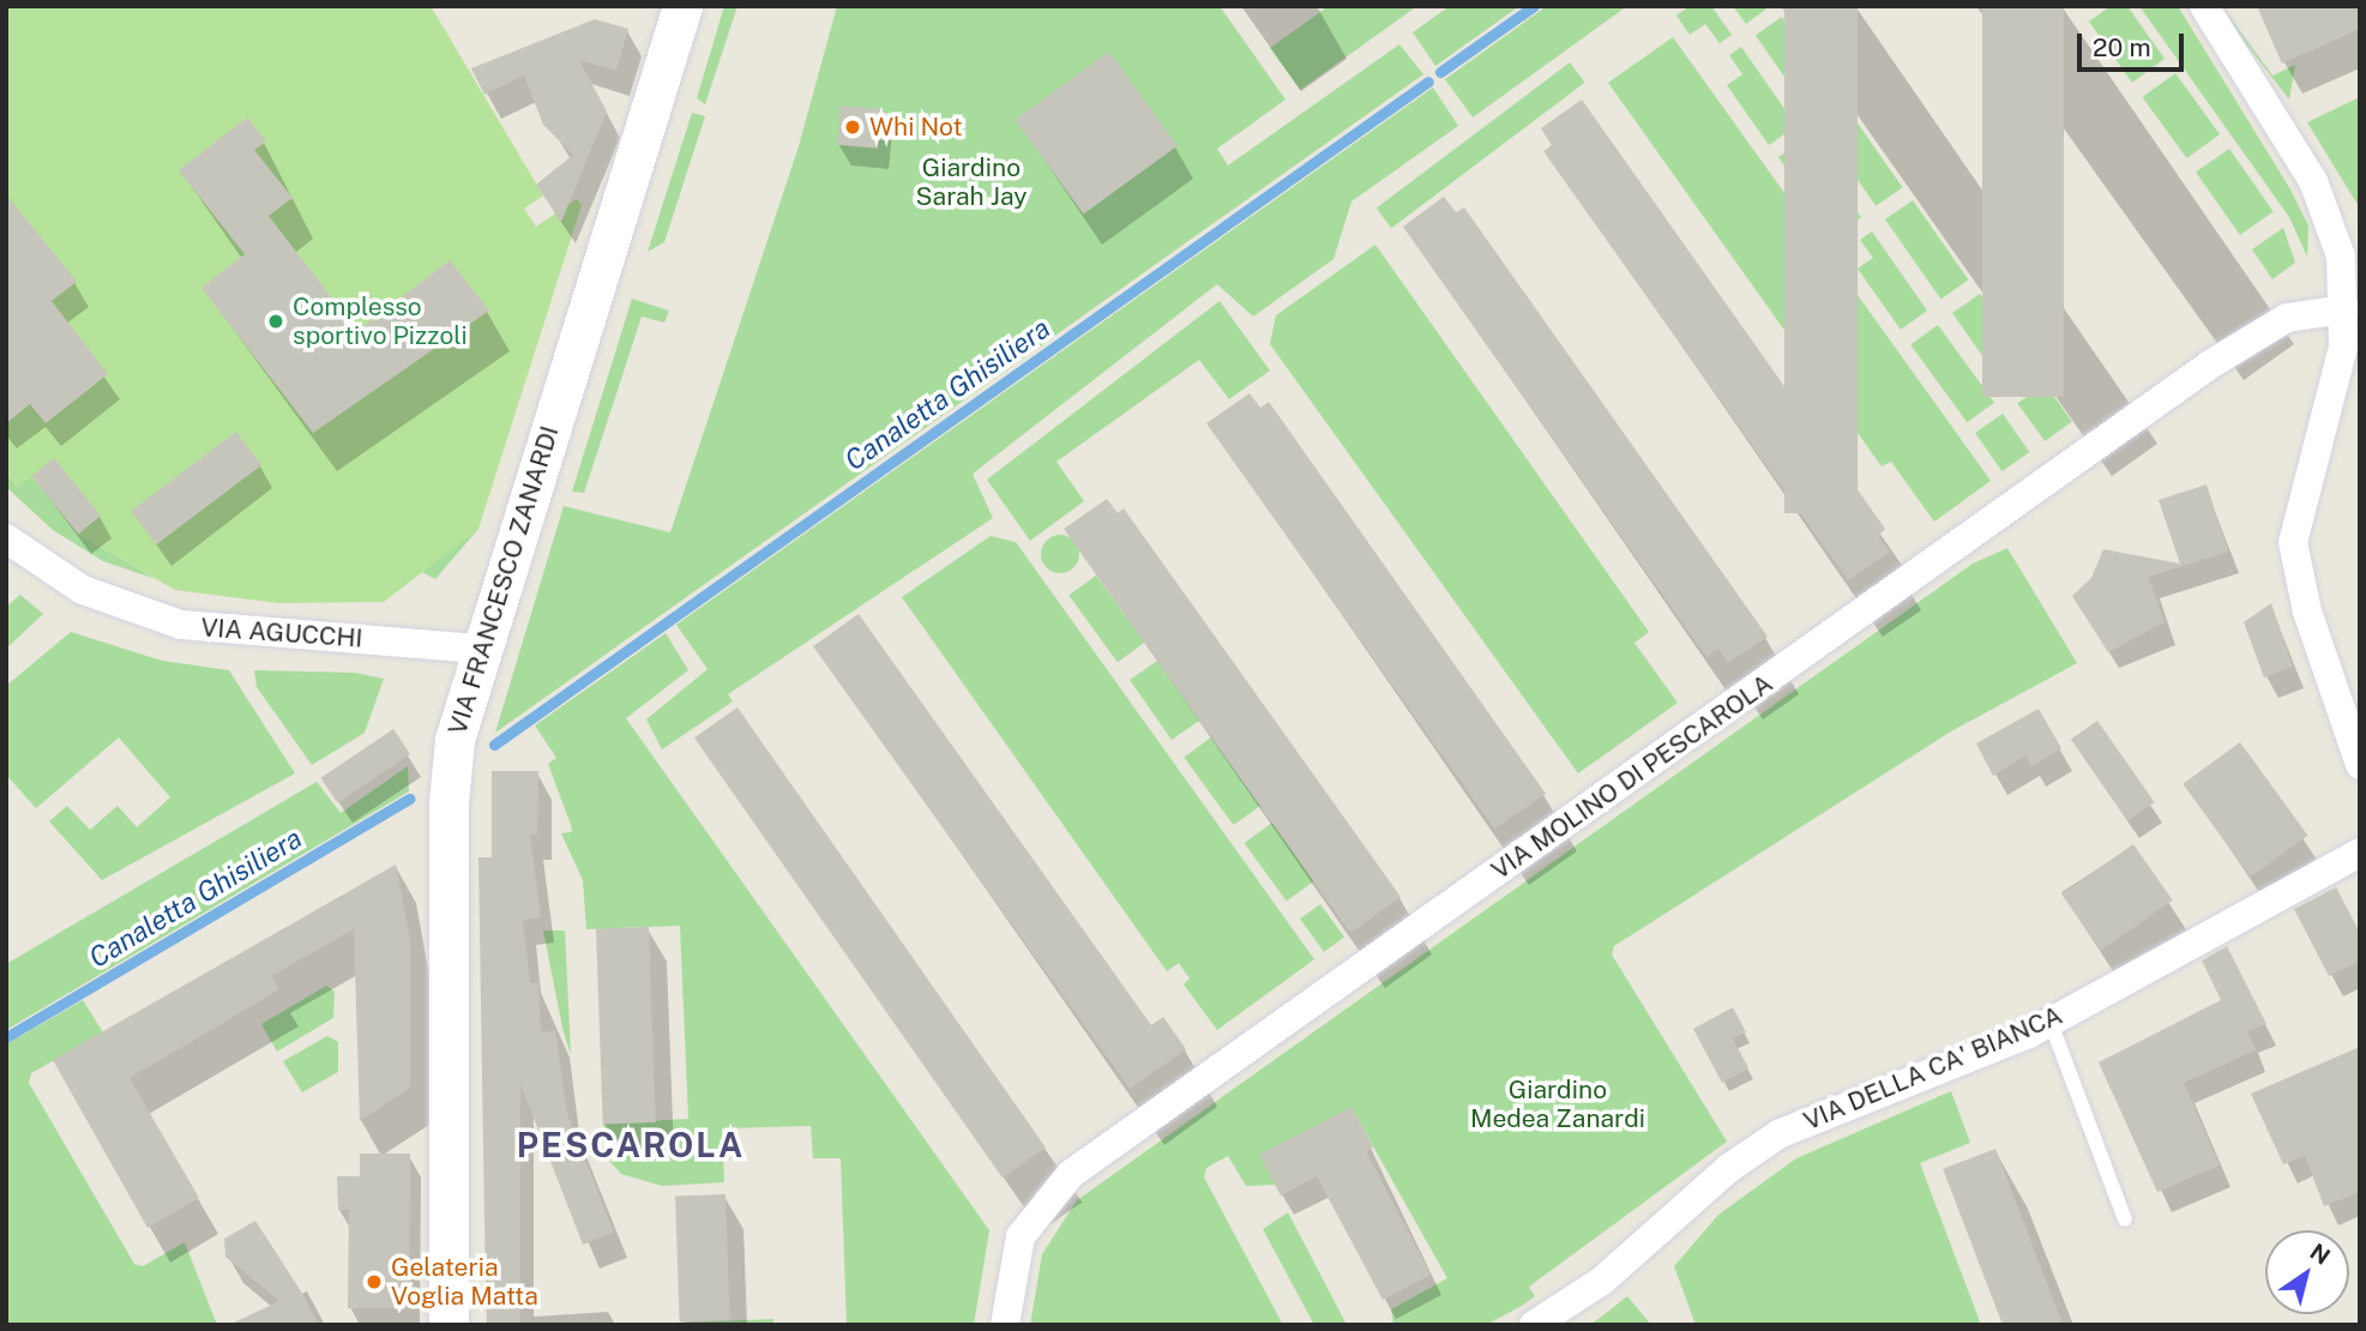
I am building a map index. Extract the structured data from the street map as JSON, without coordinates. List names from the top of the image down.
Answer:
{
  "streets": {
    "main road": ["VIA FRANCESCO ZANARDI"],
    "street": ["VIA AGUCCHI", "VIA MOLINO DI PESCAROLA", "VIA DELLA CA' BIANCA"]
  },
  "crossings": [
    ["VIA FRANCESCO ZANARDI", "VIA AGUCCHI"]
  ],
  "districts": ["PESCAROLA"],
  "water": ["Canaletta Ghisiliera"],
  "parks": ["Giardino Sarah Jay", "Giardino Medea Zanardi"],
  "places": ["Whi Not", "Complesso sportivo Pizzoli", "Gelateria Voglia Matta"],
  "scale_bar": "20 m",
  "north": "top right"
}
